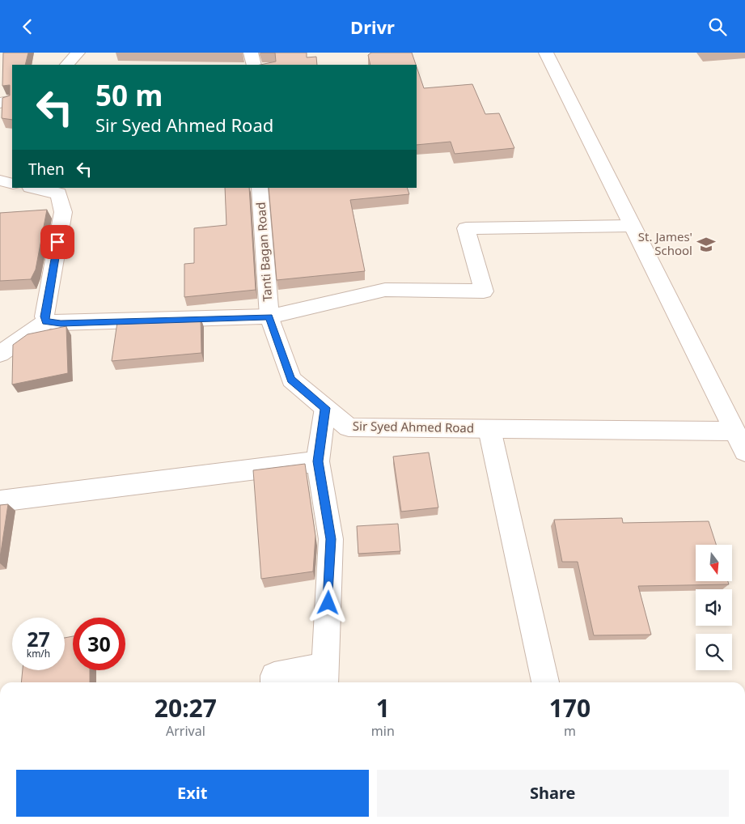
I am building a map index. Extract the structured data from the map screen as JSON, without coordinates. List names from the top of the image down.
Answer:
{
  "streets": {
    "street": ["Tanti Bagan Road", "Sir Syed Ahmed Road"]
  },
  "crossings": [
    ["Tanti Bagan Road", "Sir Syed Ahmed Road"]
  ],
  "places": {
    "school or university": ["St. James' School"]
  },
  "north": "bottom",
  "page": {
    "header": "Drivr",
    "turn": ["50 m", "Sir Syed Ahmed Road"],
    "then": "Then",
    "speed": "27 km/h",
    "limit": "30",
    "eta": [
      "20:27",
      "Arrival",
      "1",
      "min",
      "170",
      "m"
    ],
    "buttons": ["Exit", "Share"]
  }
}
